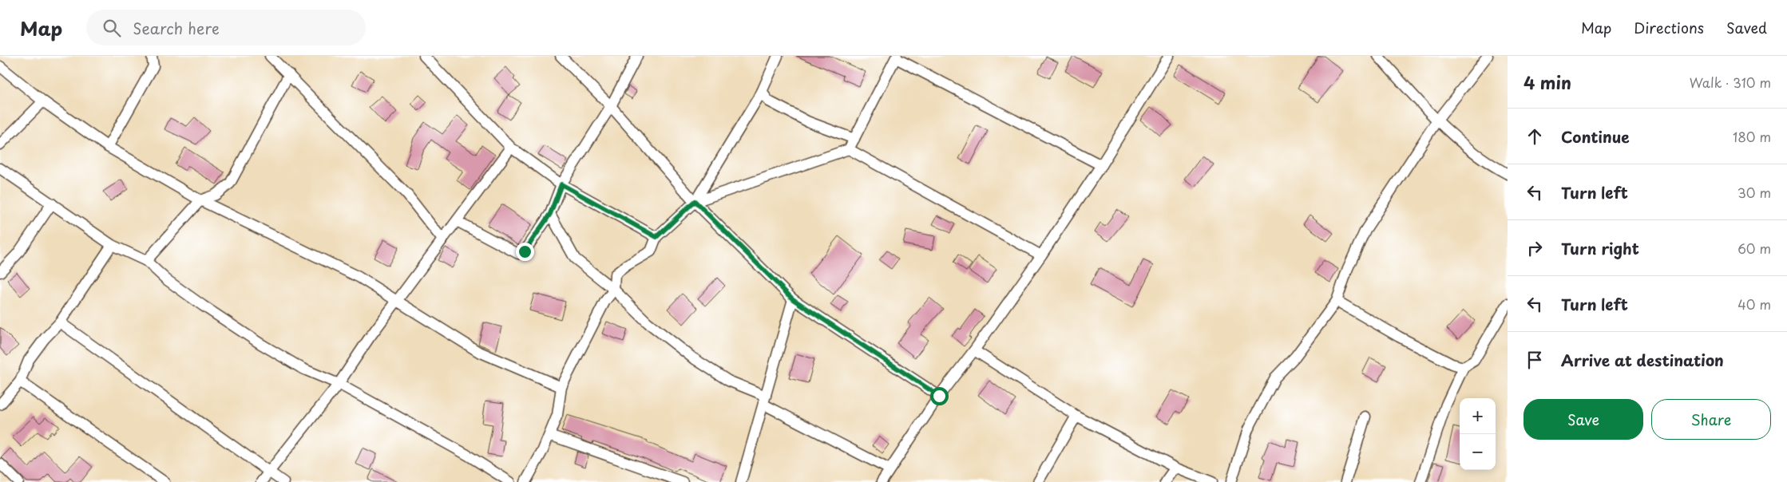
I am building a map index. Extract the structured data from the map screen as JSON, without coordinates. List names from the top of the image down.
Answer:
{
  "page": {
    "header": "Map",
    "search": "Search here",
    "nav": ["Map", "Directions", "Saved"],
    "heading": ["4 min", "Walk · 310 m"],
    "list": [
      ["Continue", "180 m"],
      ["Turn left", "30 m"],
      ["Turn right", "60 m"],
      ["Turn left", "40 m"],
      "Arrive at destination"
    ],
    "buttons": ["Save", "Share"],
    "map_buttons": ["+", "−"]
  }
}
